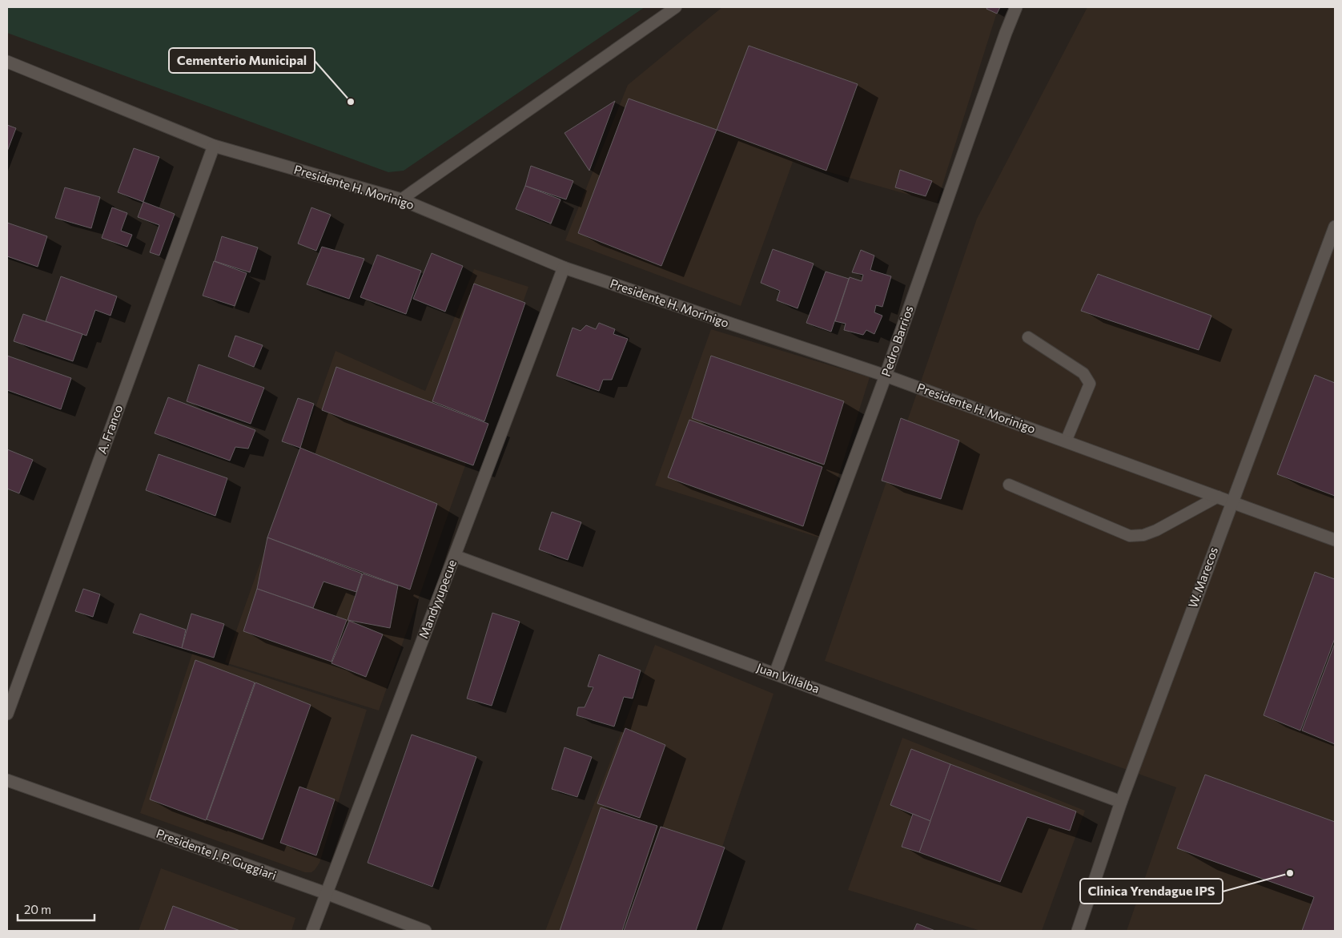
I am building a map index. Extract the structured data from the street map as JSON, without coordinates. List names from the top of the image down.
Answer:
{
  "streets": {
    "street": [
      "Presidente H. Morinigo",
      "Pedro Barrios",
      "A. Franco",
      "W. Marecos",
      "Mandyyupecue",
      "Juan Villalba",
      "Presidente J. P. Guggiari"
    ]
  },
  "crossings": [
    ["Presidente H. Morinigo", "Pedro Barrios"],
    ["Presidente H. Morinigo", "A. Franco"],
    ["Presidente H. Morinigo", "W. Marecos"],
    ["Presidente H. Morinigo", "Mandyyupecue"],
    ["Pedro Barrios", "Juan Villalba"],
    ["W. Marecos", "Juan Villalba"],
    ["Mandyyupecue", "Juan Villalba"],
    ["Mandyyupecue", "Presidente J. P. Guggiari"]
  ],
  "places": ["Cementerio Municipal", "Clinica Yrendague IPS"],
  "scale_bar": "20 m"
}
